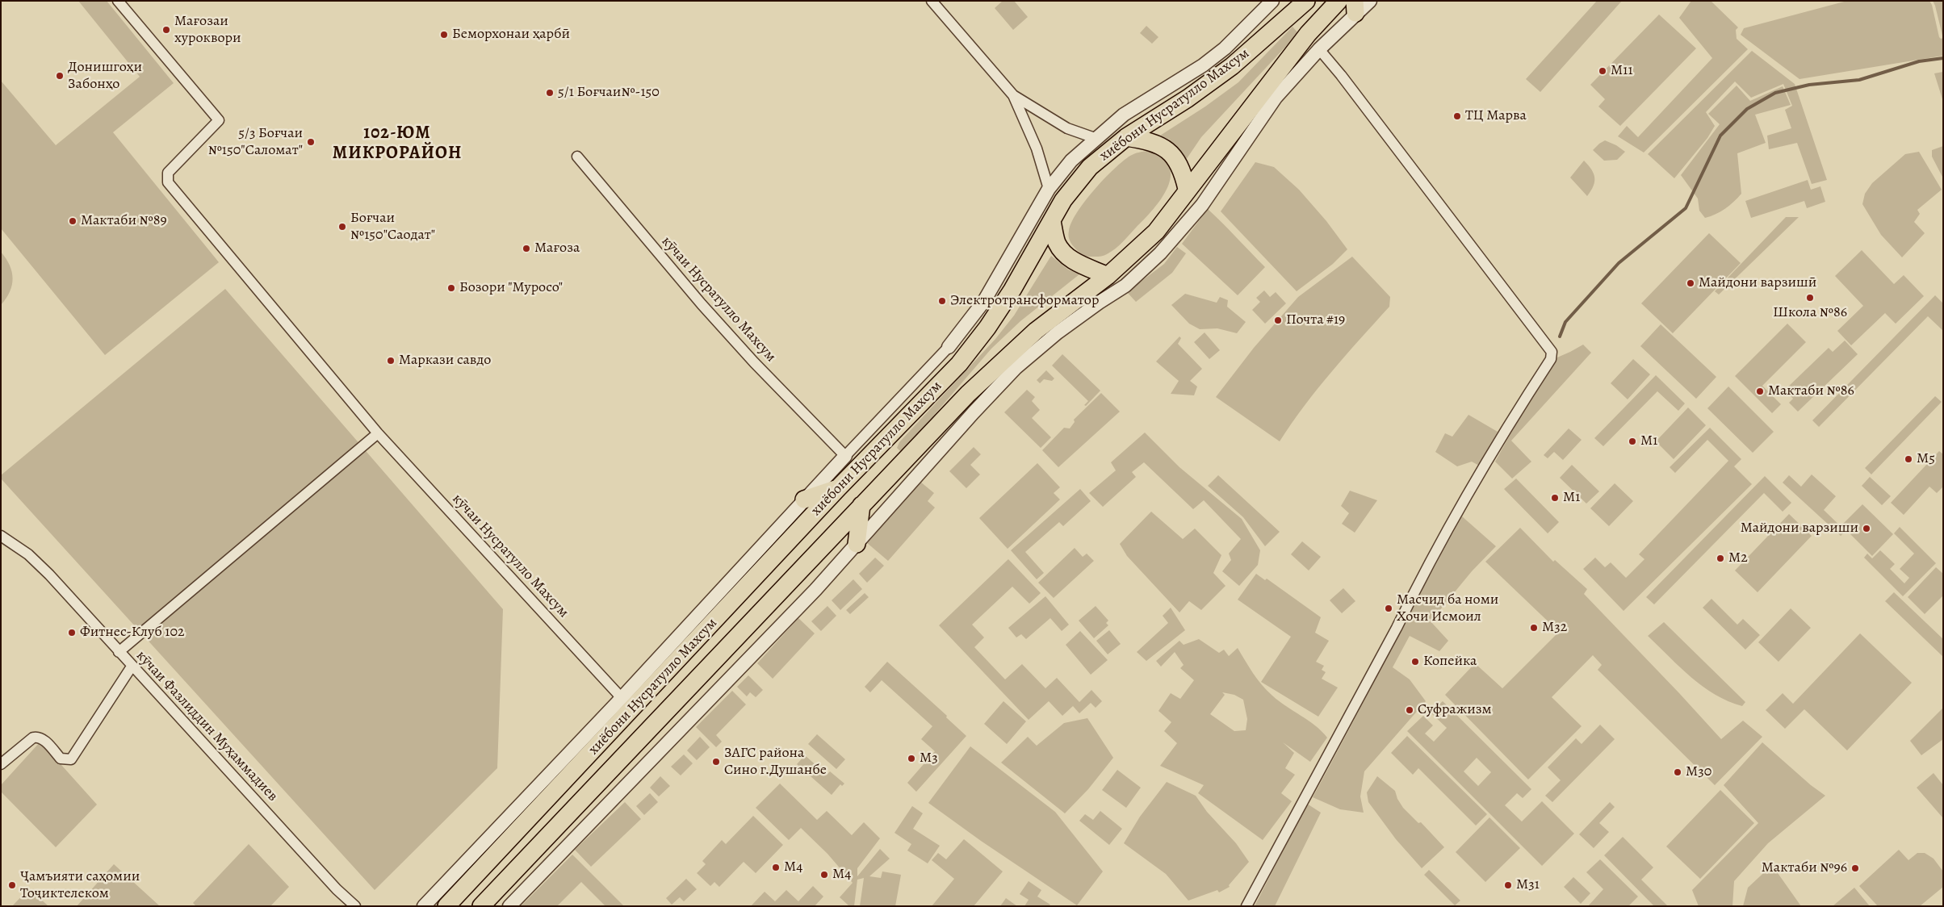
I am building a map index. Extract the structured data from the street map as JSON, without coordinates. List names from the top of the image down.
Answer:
{
  "streets": {
    "highway": ["хиёбони Нусратулло Махсум"],
    "street": ["кӯчаи Нусратулло Махсум", "кӯчаи Фазлиддин Муҳаммадиев"]
  },
  "districts": ["102-ЮМ МИКРОРАЙОН"],
  "places": [
    "Мағозаи хуроквори",
    "Беморхонаи ҳарбӣ",
    "M11",
    "Донишгоҳи Забонҳо",
    "5/1 Боғчаи№-150",
    "ТЦ Марва",
    "5/3 Боғчаи №150\"Саломат\"",
    "Мактаби №89",
    "Боғчаи №150\"Саодат\"",
    "Мағоза",
    "Майдони варзишӣ",
    "Бозори \"Муросо\"",
    "Школа №86",
    "Электротрансформатор",
    "Почта #19",
    "Маркази савдо",
    "Мактаби №86",
    "М1",
    "М5",
    "M1",
    "Майдони варзиши",
    "М2",
    "Масчид ба номи Хочи Исмоил",
    "М32",
    "Фитнес-Клуб 102",
    "Копейка",
    "Суфражизм",
    "M3",
    "ЗАГС района Сино г.Душанбе",
    "М30",
    "М4",
    "Мактаби №96",
    "M4",
    "Ҷамъияти саҳомии Тоҷиктелеком",
    "М31"
  ]
}
